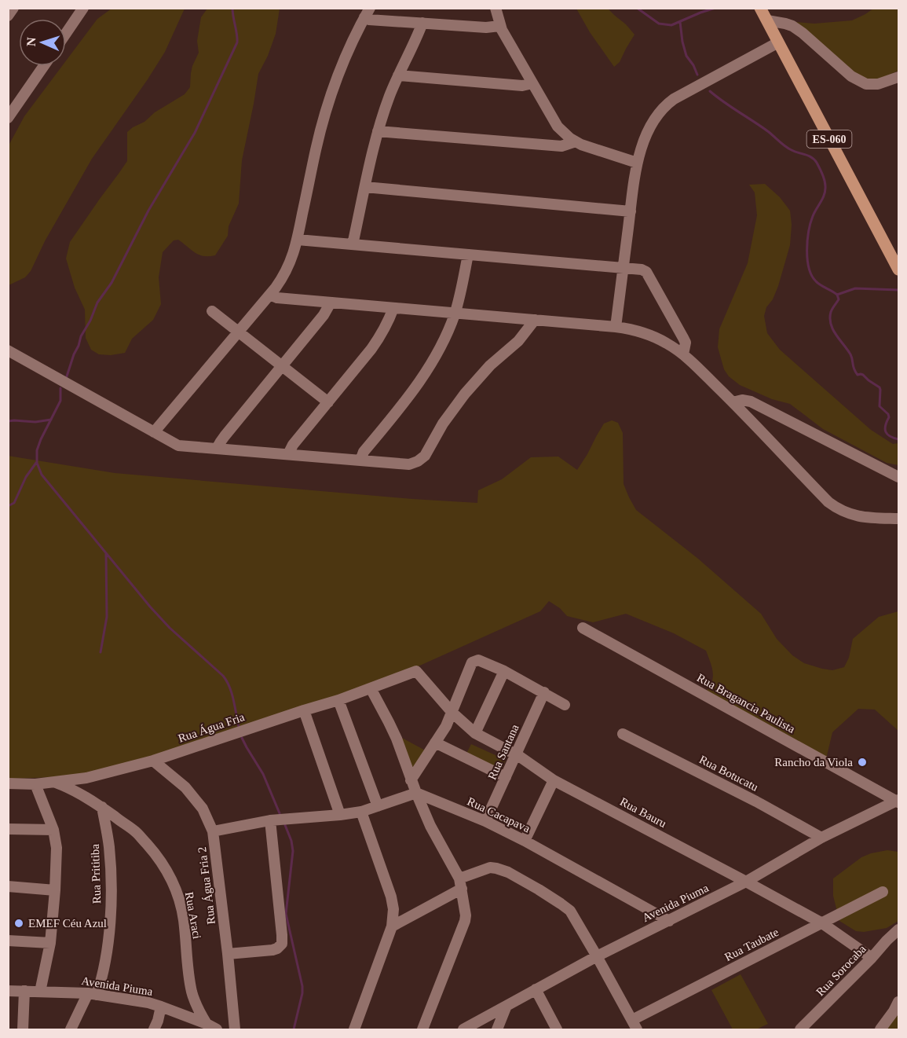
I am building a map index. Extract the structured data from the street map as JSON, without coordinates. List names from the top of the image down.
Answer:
{
  "streets": {
    "main road": ["ES-060"],
    "street": [
      "Rua Bragancia Paulista",
      "Rua Água Fria",
      "Rua Santana",
      "Rua Botucatu",
      "Rua Bauru",
      "Rua Cacapava",
      "Rua Prititiba",
      "Rua Água Fria 2",
      "Avenida Piuma",
      "Rua Araci",
      "Rua Taubate",
      "Rua Sorocaba"
    ]
  },
  "crossings": [
    ["Rua Bragancia Paulista", "Avenida Piuma"],
    ["Rua Água Fria", "Rua Bauru"],
    ["Rua Água Fria", "Rua Água Fria 2"],
    ["Rua Água Fria", "Rua Araci"],
    ["Rua Santana", "Rua Bauru"],
    ["Rua Santana", "Rua Cacapava"],
    ["Rua Botucatu", "Avenida Piuma"],
    ["Rua Bauru", "Avenida Piuma"],
    ["Rua Bauru", "Rua Taubate"],
    ["Rua Bauru", "Rua Sorocaba"],
    ["Rua Cacapava", "Avenida Piuma"],
    ["Rua Prititiba", "Avenida Piuma"],
    ["Rua Prititiba", "Rua Araci"],
    ["Avenida Piuma", "Rua Araci"]
  ],
  "places": ["Rancho da Viola", "EMEF Céu Azul"],
  "north": "left"
}
